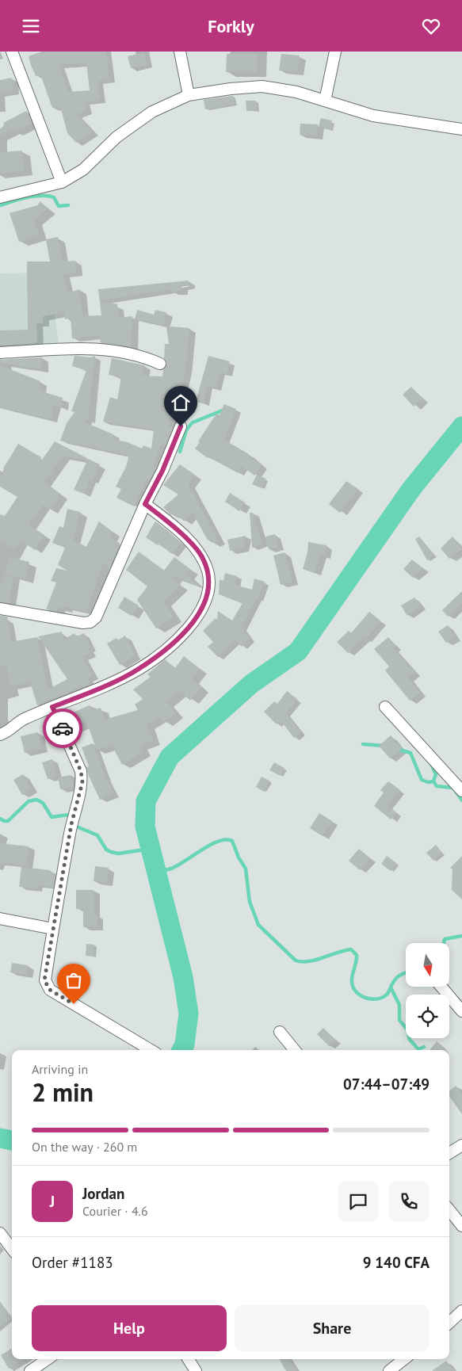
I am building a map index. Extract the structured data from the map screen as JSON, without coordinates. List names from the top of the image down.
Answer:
{
  "north": "bottom",
  "page": {
    "header": "Forkly",
    "heading": ["2 min", "Arriving in", "07:44–07:49"],
    "panel": [
      "Jordan",
      "Courier · 4.6",
      "Order #1183",
      "9 140 CFA"
    ],
    "bar": "On the way · 260 m",
    "round": "J",
    "buttons": ["Help", "Share"]
  }
}
